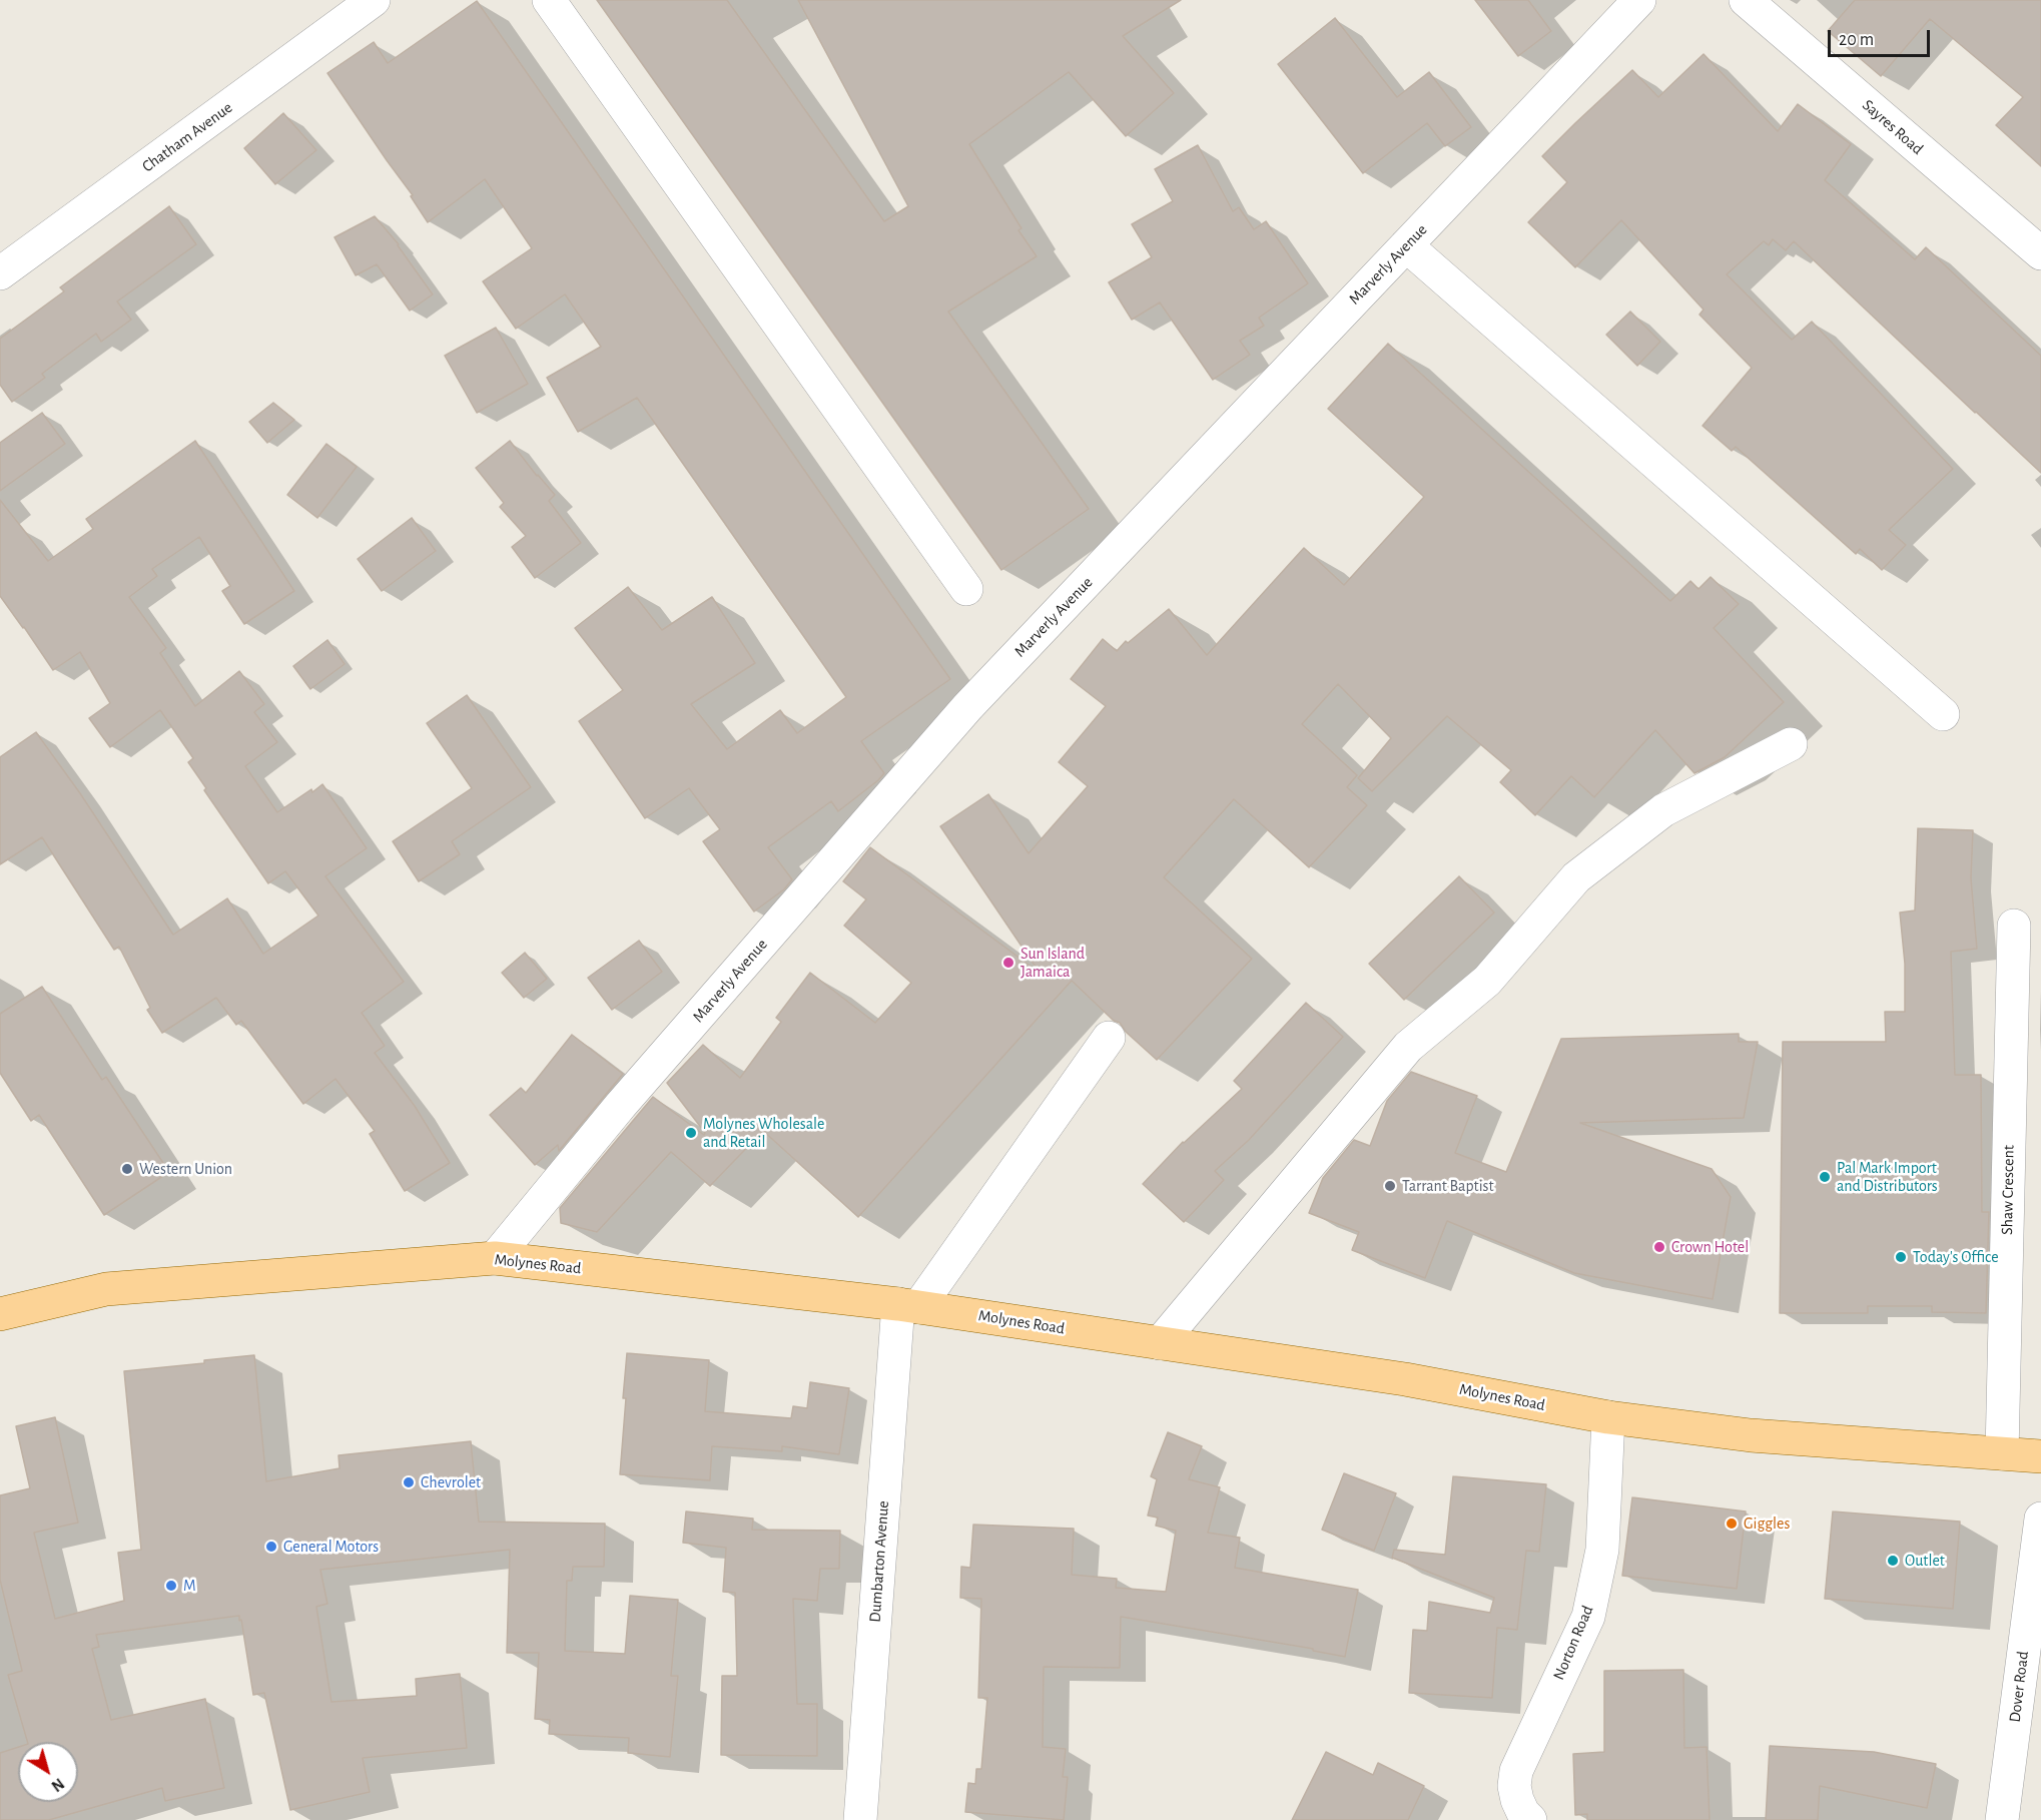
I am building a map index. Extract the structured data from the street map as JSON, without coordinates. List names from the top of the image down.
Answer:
{
  "streets": {
    "main road": ["Molynes Road"],
    "street": [
      "Sayres Road",
      "Chatham Avenue",
      "Marverly Avenue",
      "Shaw Crescent",
      "Dumbarton Avenue",
      "Norton Road",
      "Dover Road"
    ]
  },
  "crossings": [
    ["Marverly Avenue", "Molynes Road"],
    ["Shaw Crescent", "Molynes Road"],
    ["Molynes Road", "Dumbarton Avenue"],
    ["Molynes Road", "Norton Road"]
  ],
  "places": [
    "Sun Island Jamaica",
    "Molynes Wholesale and Retail",
    "Western Union",
    "Pal Mark Import and Distributors",
    "Tarrant Baptist",
    "Crown Hotel",
    "Today's Office",
    "Chevrolet",
    "Giggles",
    "General Motors",
    "Outlet",
    "M"
  ],
  "scale_bar": "20 m",
  "north": "bottom right"
}
